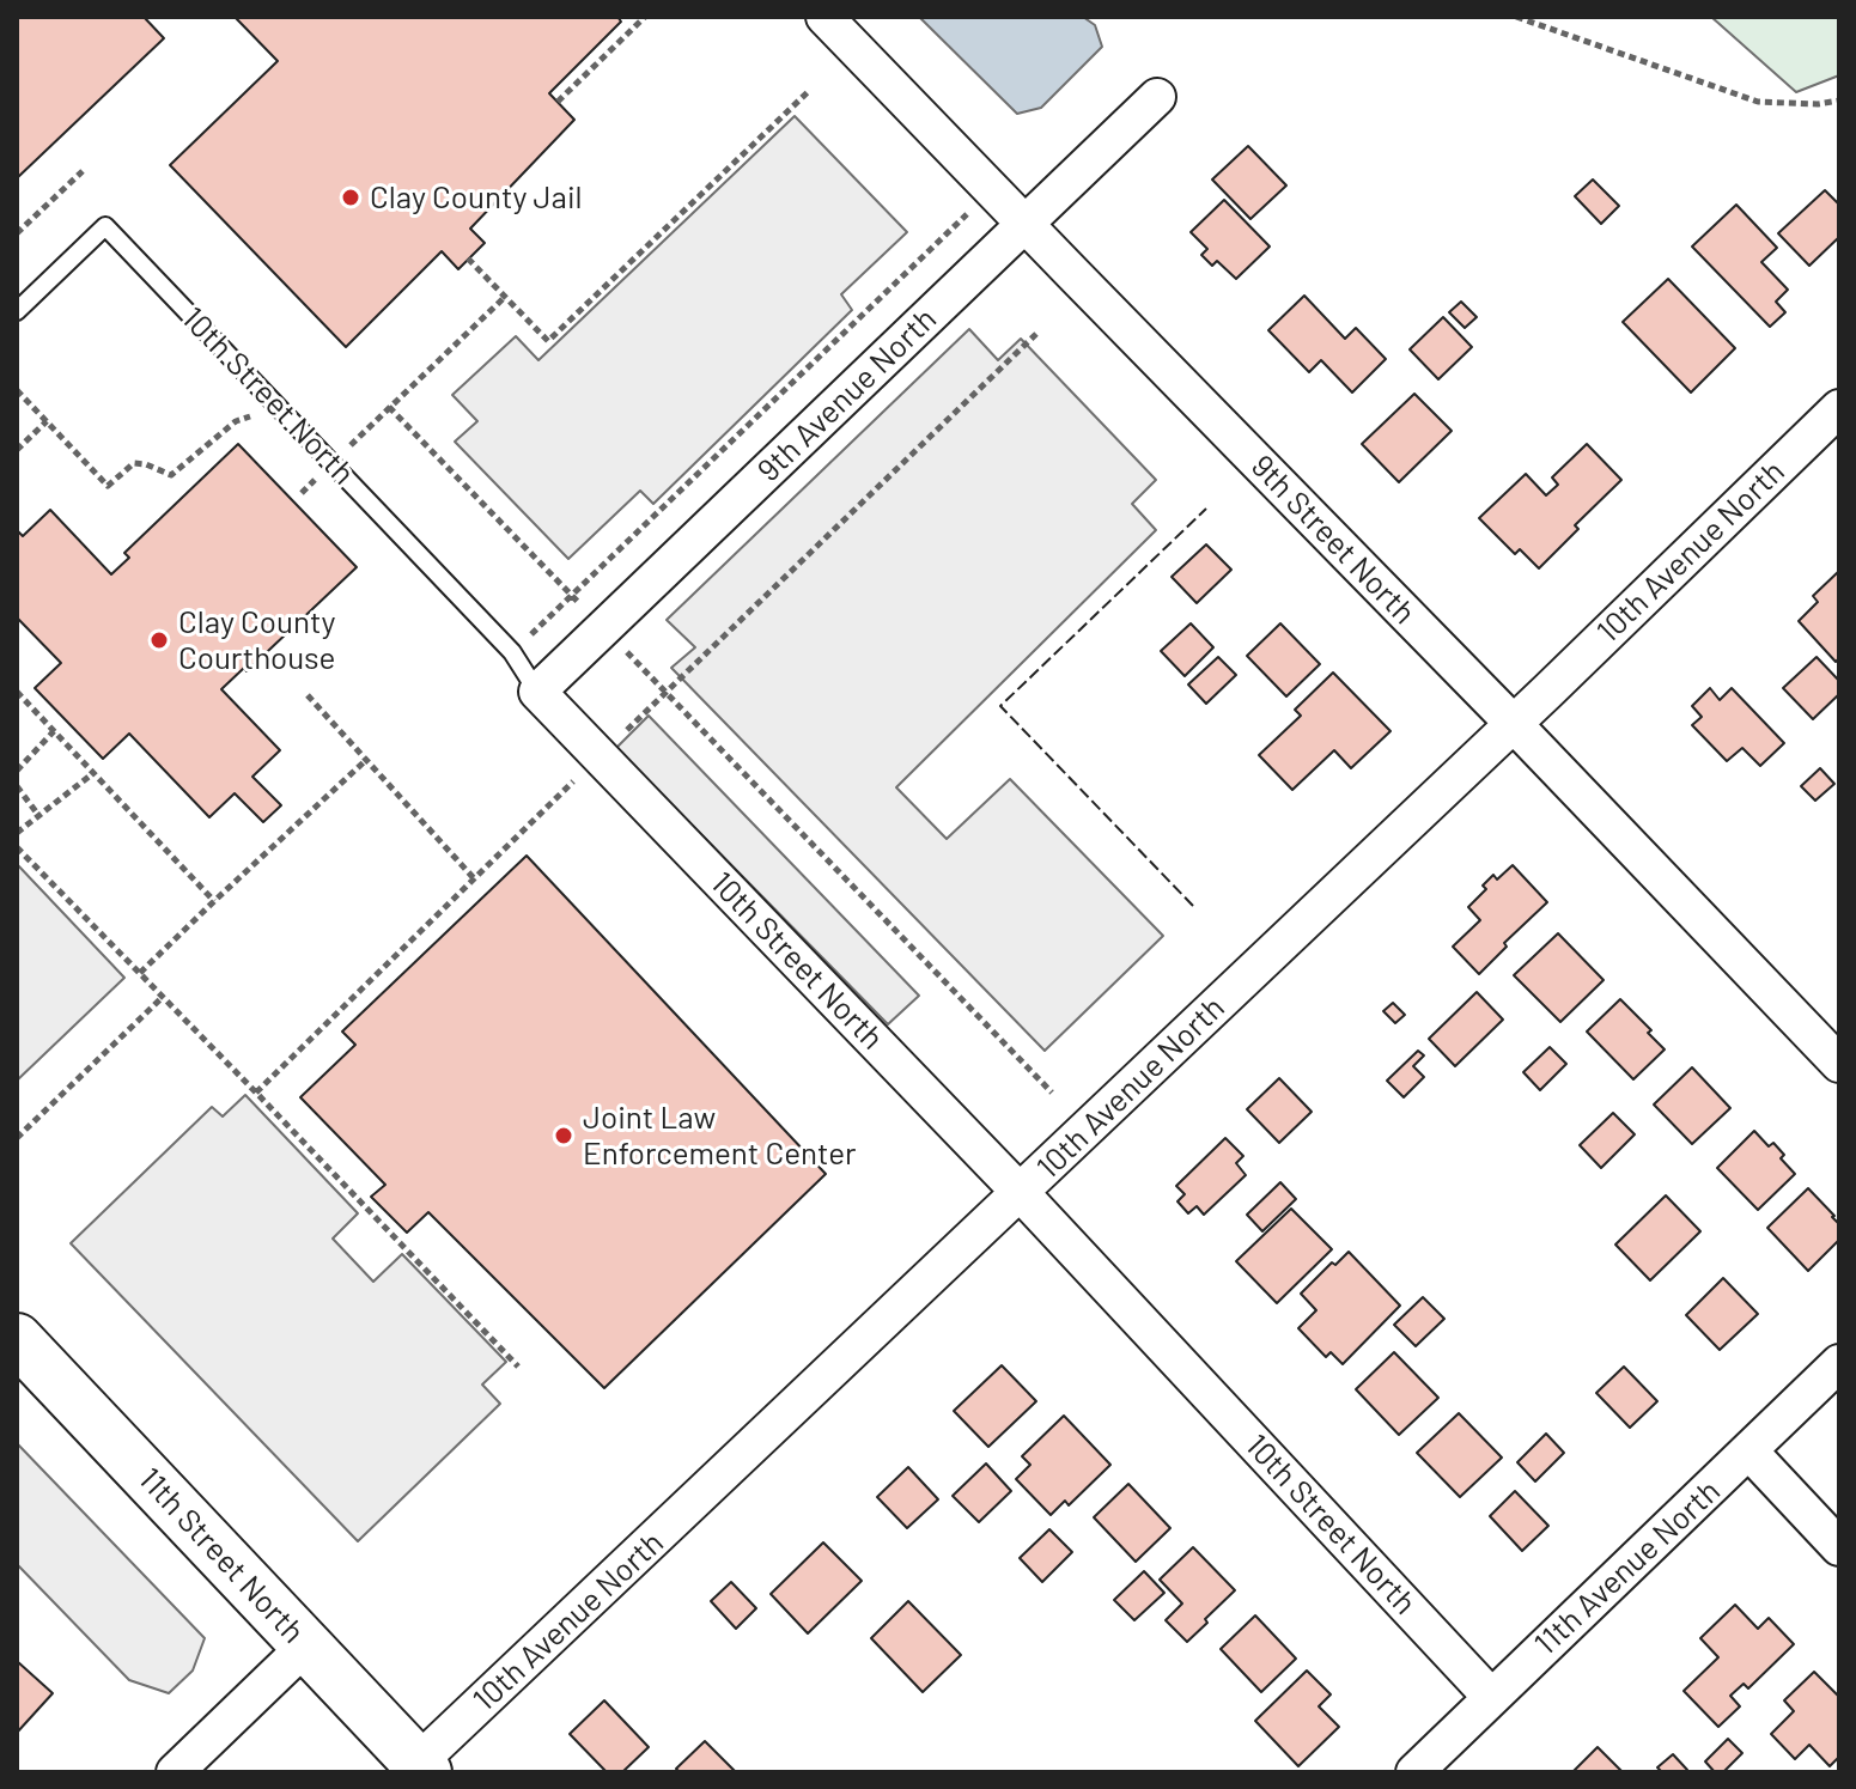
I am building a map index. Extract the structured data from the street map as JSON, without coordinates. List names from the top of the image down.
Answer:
{
  "streets": {
    "street": [
      "9th Avenue North",
      "10th Street North",
      "9th Street North",
      "10th Avenue North",
      "11th Street North",
      "11th Avenue North"
    ]
  },
  "crossings": [
    ["9th Avenue North", "10th Street North"],
    ["9th Avenue North", "9th Street North"],
    ["10th Street North", "10th Avenue North"],
    ["10th Street North", "11th Avenue North"],
    ["9th Street North", "10th Avenue North"],
    ["10th Avenue North", "11th Street North"]
  ],
  "places": ["Clay County Jail", "Clay County Courthouse", "Joint Law Enforcement Center"]
}
